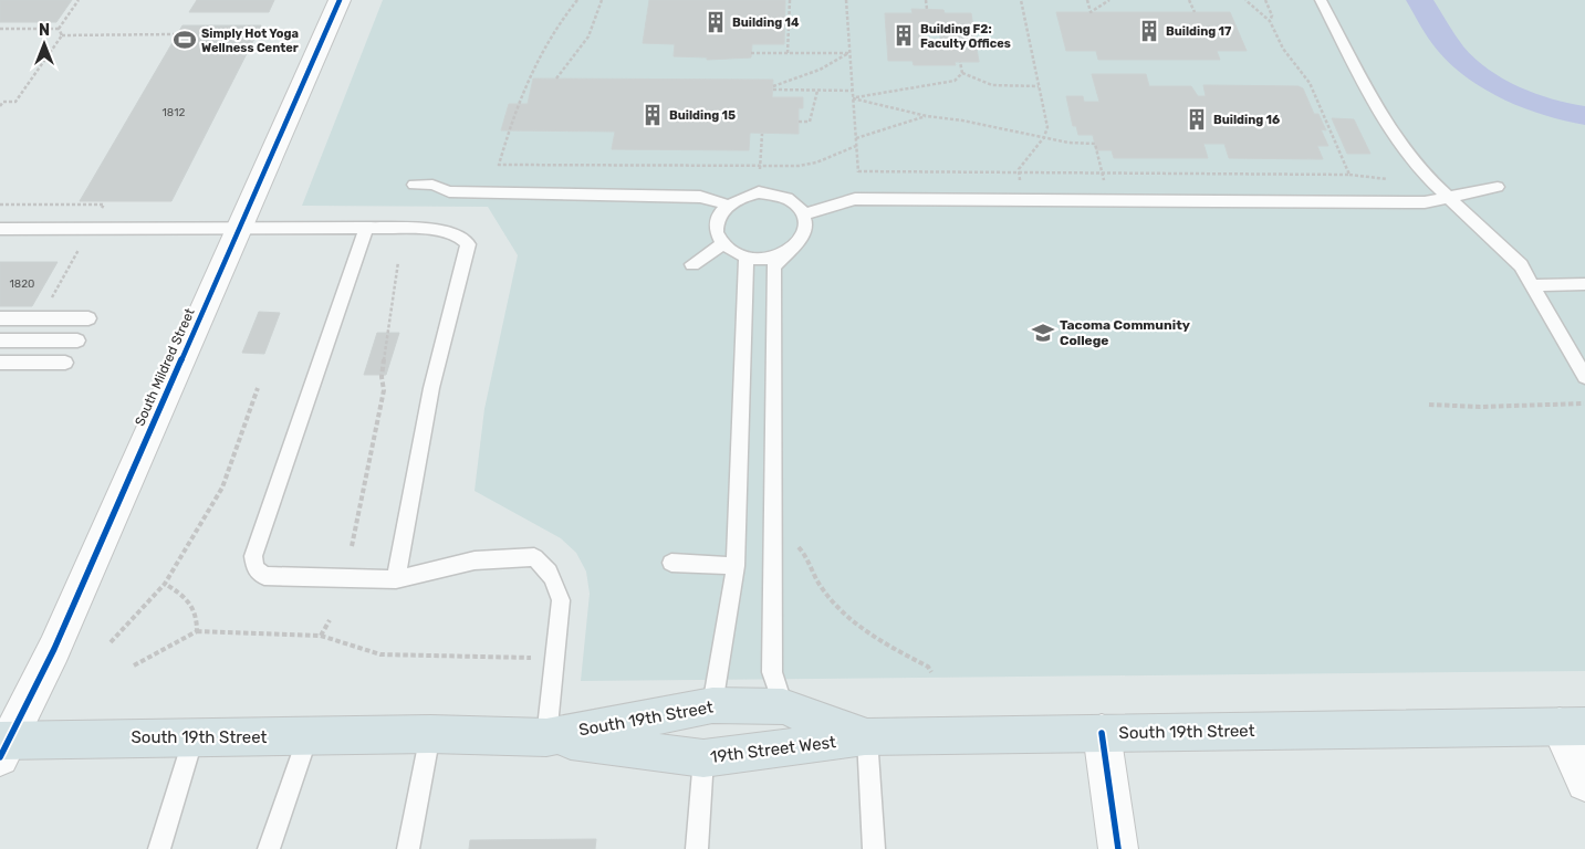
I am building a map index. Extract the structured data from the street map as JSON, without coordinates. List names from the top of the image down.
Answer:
{
  "streets": {
    "main road": ["South Mildred Street", "South 19th Street", "19th Street West"]
  },
  "crossings": [
    ["South Mildred Street", "South 19th Street"],
    ["South 19th Street", "19th Street West"]
  ],
  "places": {
    "building": [
      "Building 14",
      "Building 17",
      "Building F2: Faculty Offices",
      "Building 15",
      "Building 16"
    ],
    "sports": ["Simply Hot Yoga Wellness Center"],
    "school or university": ["Tacoma Community College"]
  },
  "house_numbers": ["1812", "1820"],
  "north": "top"
}
